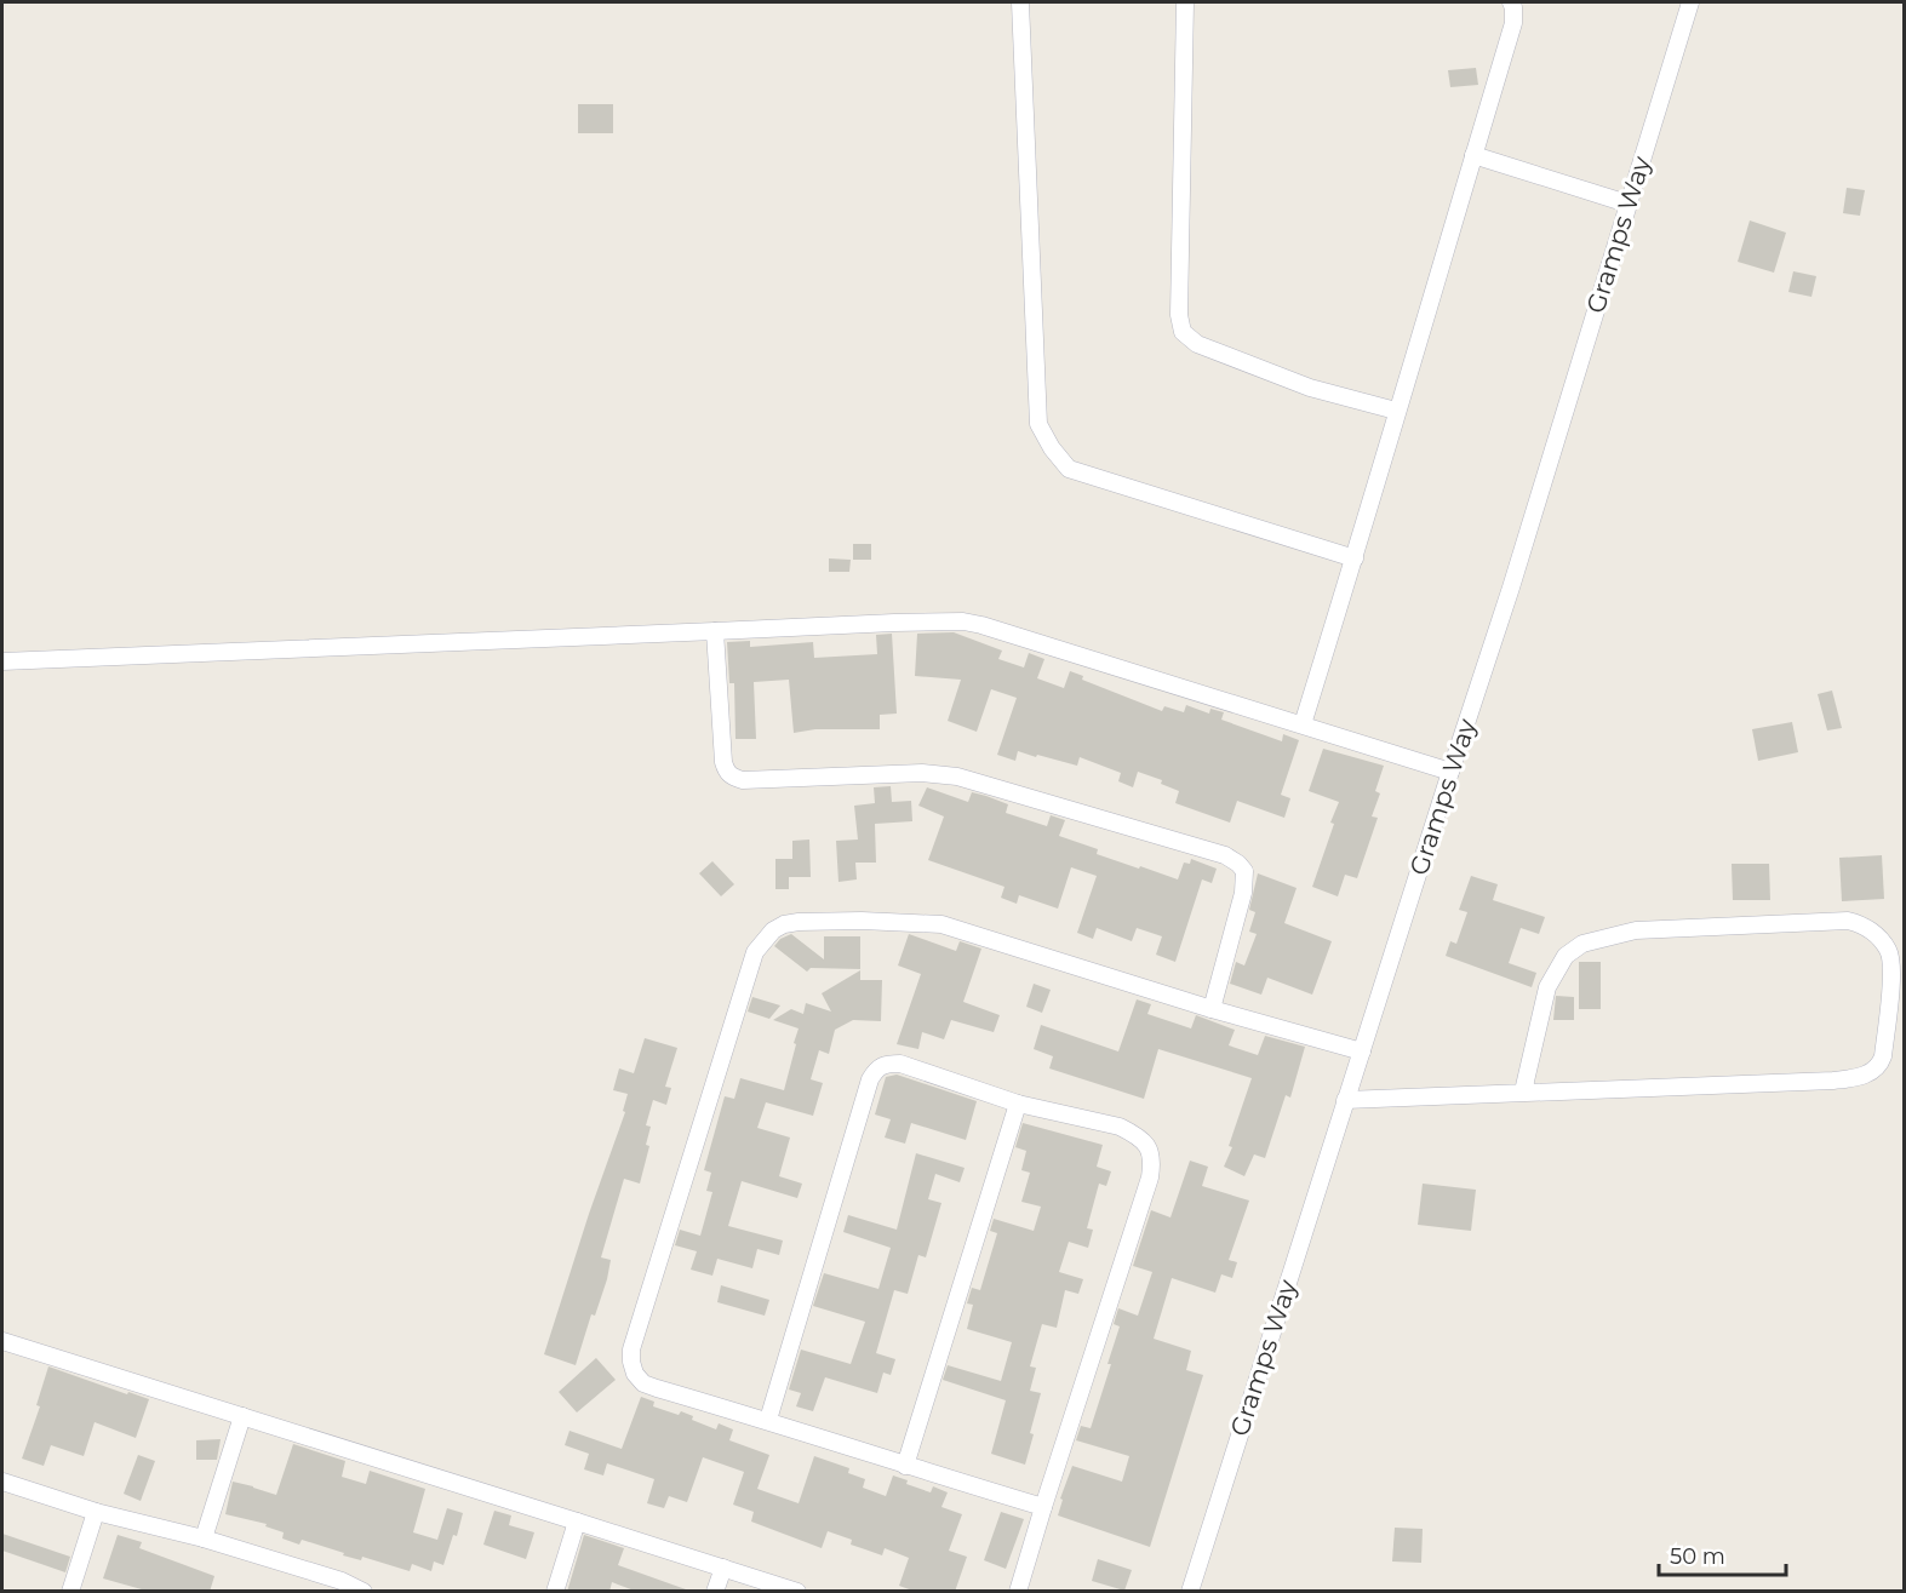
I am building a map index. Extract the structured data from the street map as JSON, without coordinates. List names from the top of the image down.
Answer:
{
  "streets": {
    "street": ["Gramps Way"]
  },
  "scale_bar": "50 m"
}
